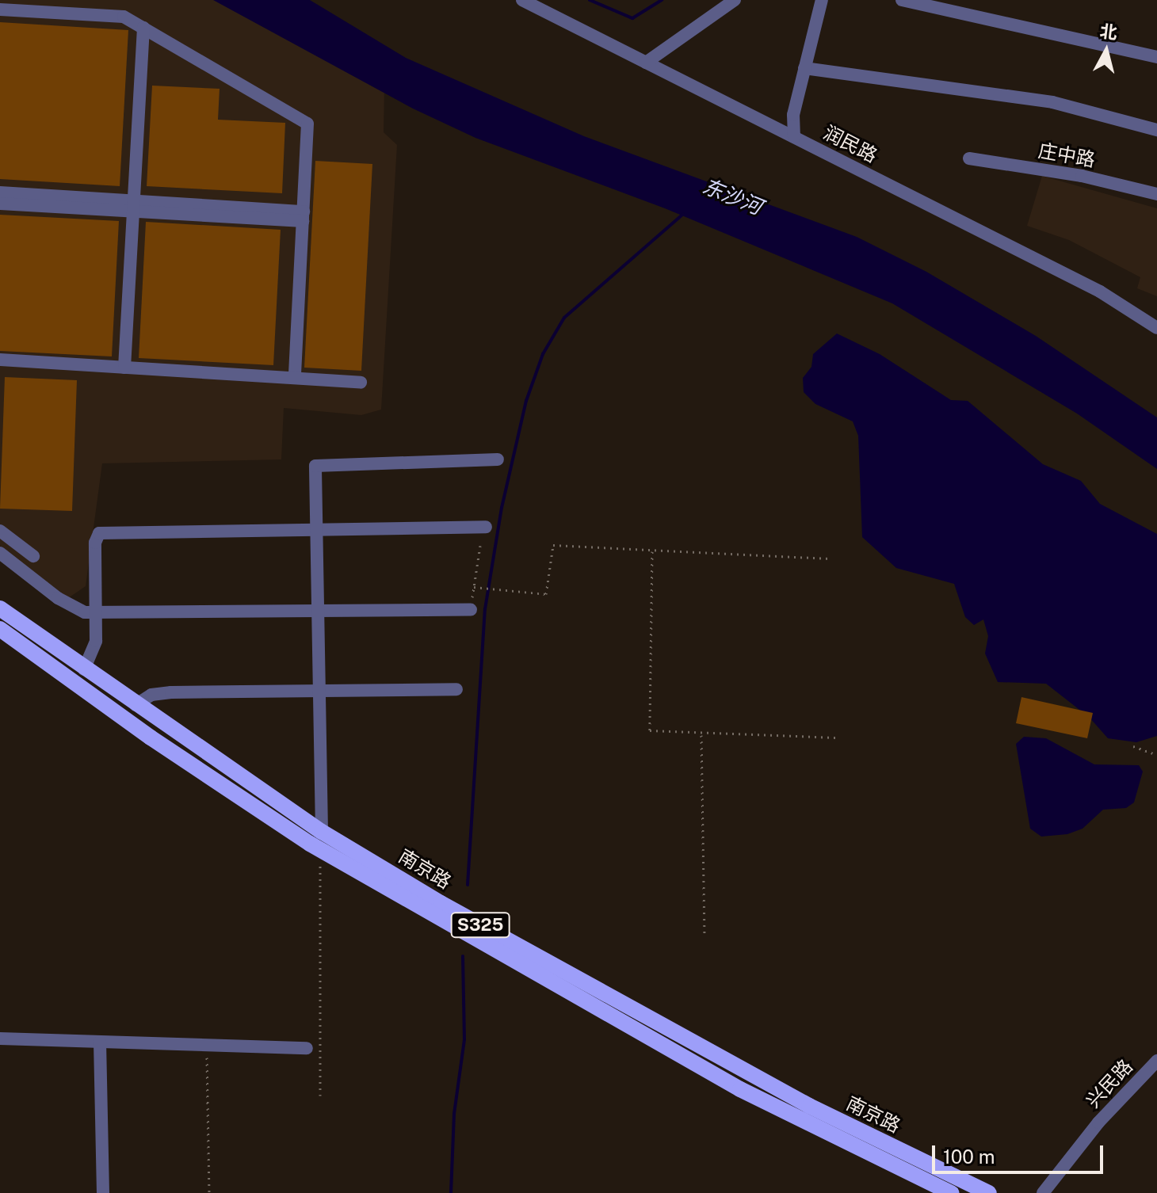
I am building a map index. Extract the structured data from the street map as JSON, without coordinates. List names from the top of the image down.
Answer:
{
  "streets": {
    "main road": ["南京路", "S325"],
    "street": ["润民路", "庄中路", "兴民路"]
  },
  "water": ["东沙河"],
  "scale_bar": "100 m",
  "north": "top"
}
